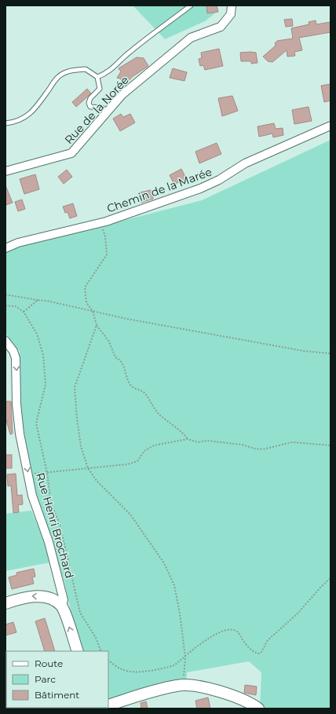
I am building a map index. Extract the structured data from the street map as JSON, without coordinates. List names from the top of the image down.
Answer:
{
  "streets": {
    "street": ["Rue de la Norée", "Chemin de la Marée", "Rue Henri Brochard"]
  },
  "one_way": ["Rue Henri Brochard"],
  "legend": ["Route", "Parc", "Bâtiment"]
}
